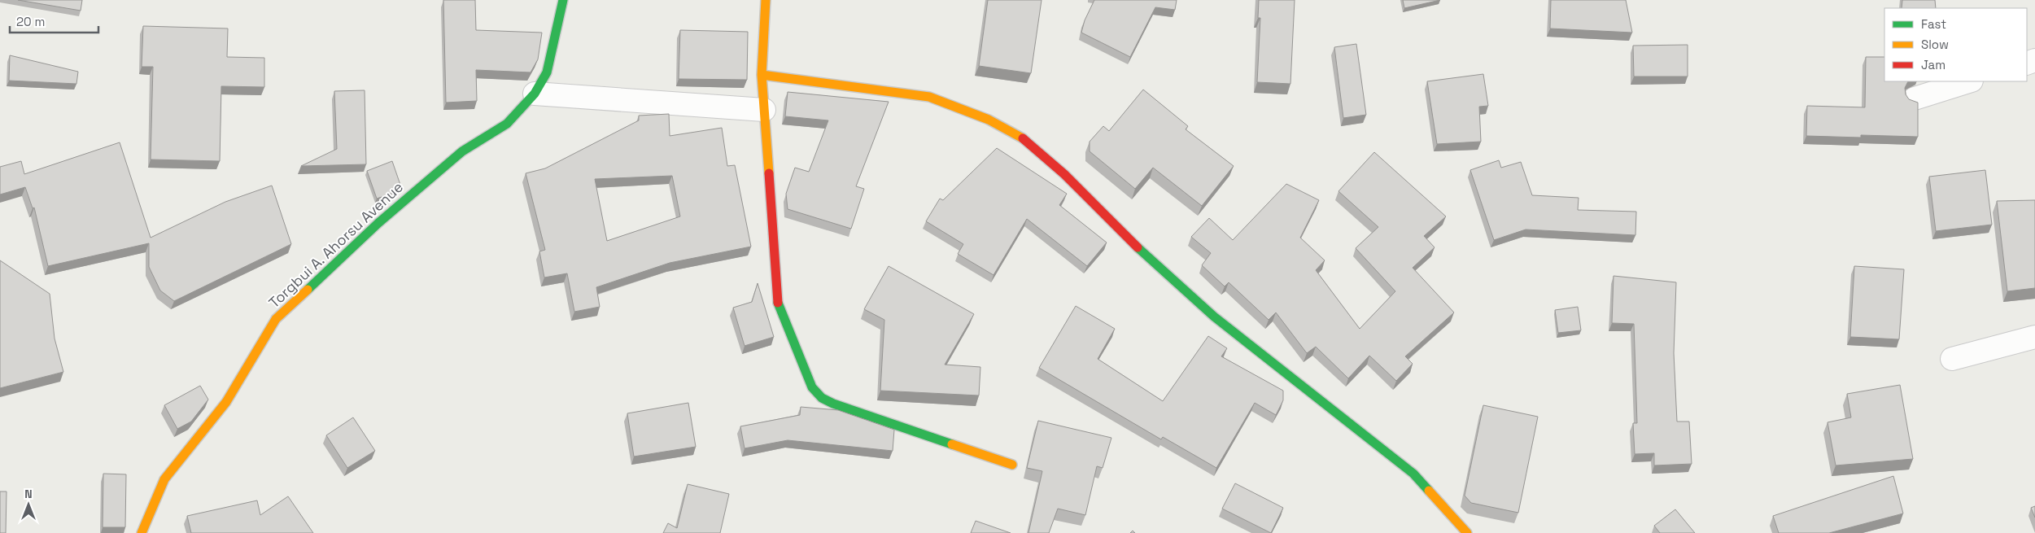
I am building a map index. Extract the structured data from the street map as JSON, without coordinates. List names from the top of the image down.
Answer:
{
  "streets": {
    "street": ["Torgbui A. Ahorsu Avenue"]
  },
  "legend": ["Fast", "Slow", "Jam"],
  "scale_bar": "20 m",
  "north": "top"
}
